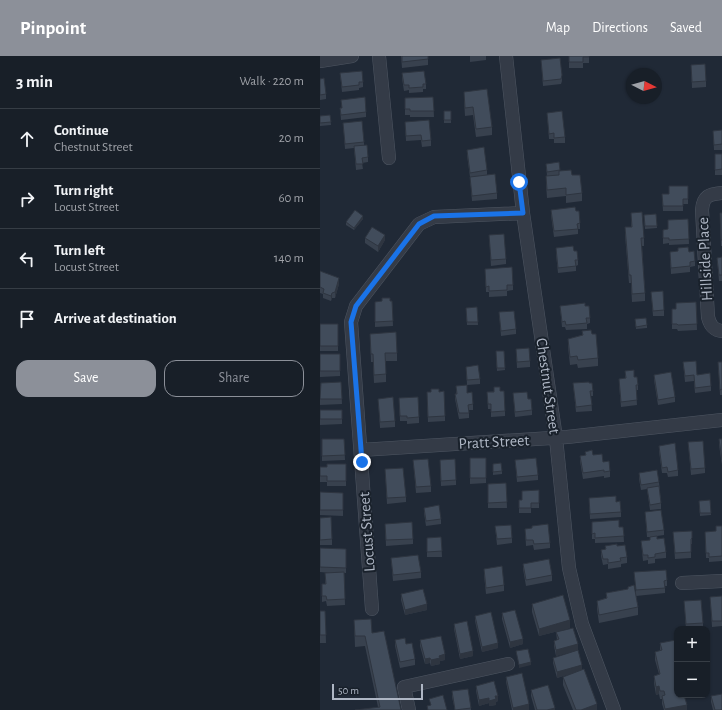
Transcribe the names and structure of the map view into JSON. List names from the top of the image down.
{
  "streets": {
    "street": [
      "Hillside Place",
      "Chestnut Street",
      "Pratt Street",
      "Locust Street"
    ]
  },
  "crossings": [
    ["Chestnut Street", "Pratt Street"],
    ["Chestnut Street", "Locust Street"],
    ["Pratt Street", "Locust Street"]
  ],
  "scale_bar": "50 m",
  "north": "right",
  "page": {
    "header": "Pinpoint",
    "nav": ["Map", "Directions", "Saved"],
    "heading": ["3 min", "Walk · 220 m"],
    "list": [
      ["Continue", "Chestnut Street", "20 m"],
      ["Turn right", "Locust Street", "60 m"],
      ["Turn left", "Locust Street", "140 m"],
      "Arrive at destination"
    ],
    "buttons": ["Save", "Share"],
    "map_buttons": ["+", "−"],
    "scale": "50 m"
  }
}
